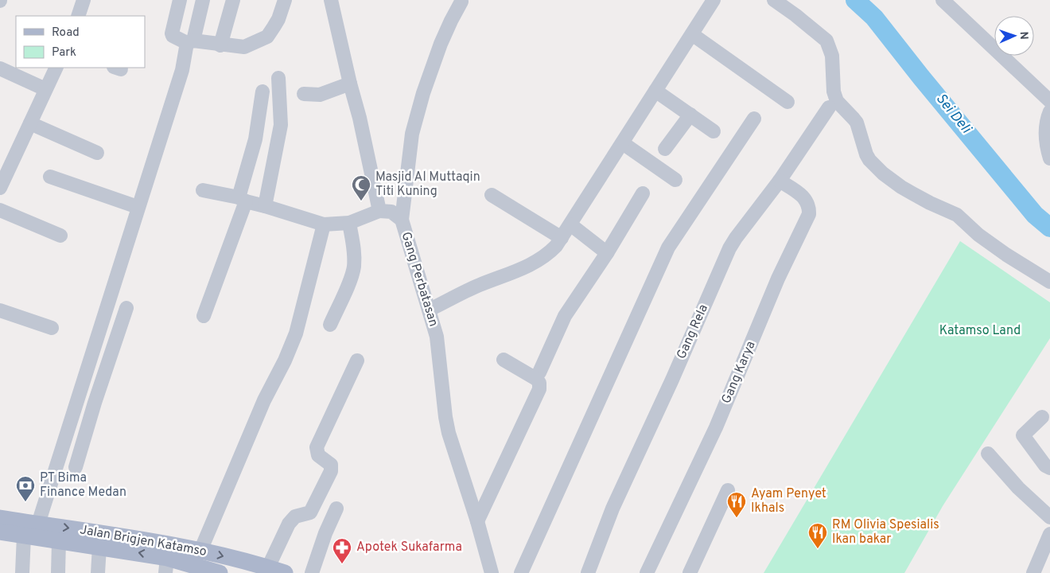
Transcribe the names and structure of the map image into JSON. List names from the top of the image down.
{
  "streets": {
    "main road": ["Jalan Brigjen Katamso"],
    "street": ["Gang Perbatasan", "Gang Rela", "Gang Karya"]
  },
  "crossings": [
    ["Gang Rela", "Gang Karya"]
  ],
  "water": ["Sei Deli"],
  "parks": ["Katamso Land"],
  "places": {
    "mosque": ["Masjid Al Muttaqin Titi Kuning"],
    "bank": ["PT Bima Finance Medan"],
    "restaurant": ["Ayam Penyet Ikhals", "RM Olivia Spesialis Ikan bakar"],
    "pharmacy": ["Apotek Sukafarma"]
  },
  "legend": ["Road", "Park"],
  "north": "right"
}
